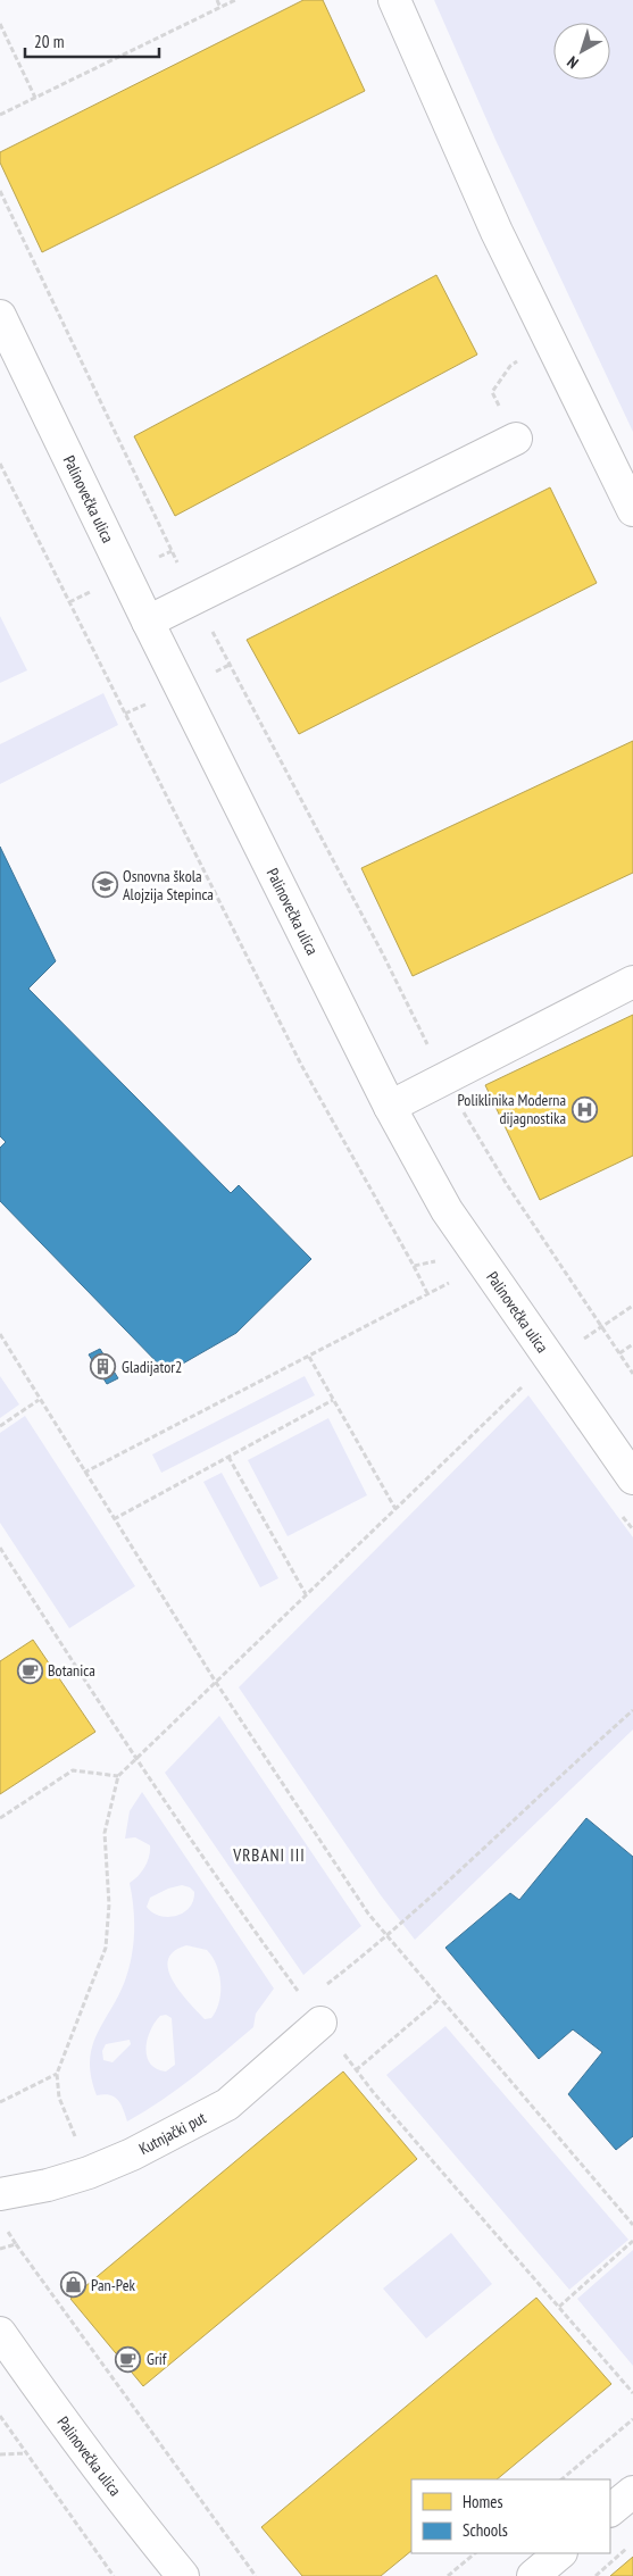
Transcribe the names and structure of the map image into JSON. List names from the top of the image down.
{
  "streets": {
    "street": ["Palinovečka ulica", "Kutnjački put"]
  },
  "districts": ["VRBANI III"],
  "places": {
    "school or university": ["Osnovna škola Alojzija Stepinca"],
    "hospital": ["Poliklinika Moderna dijagnostika"],
    "building": ["Gladijator2"],
    "cafe": ["Botanica", "Grif"],
    "shop": ["Pan-Pek"]
  },
  "legend": ["Homes", "Schools"],
  "scale_bar": "20 m",
  "north": "bottom left"
}
